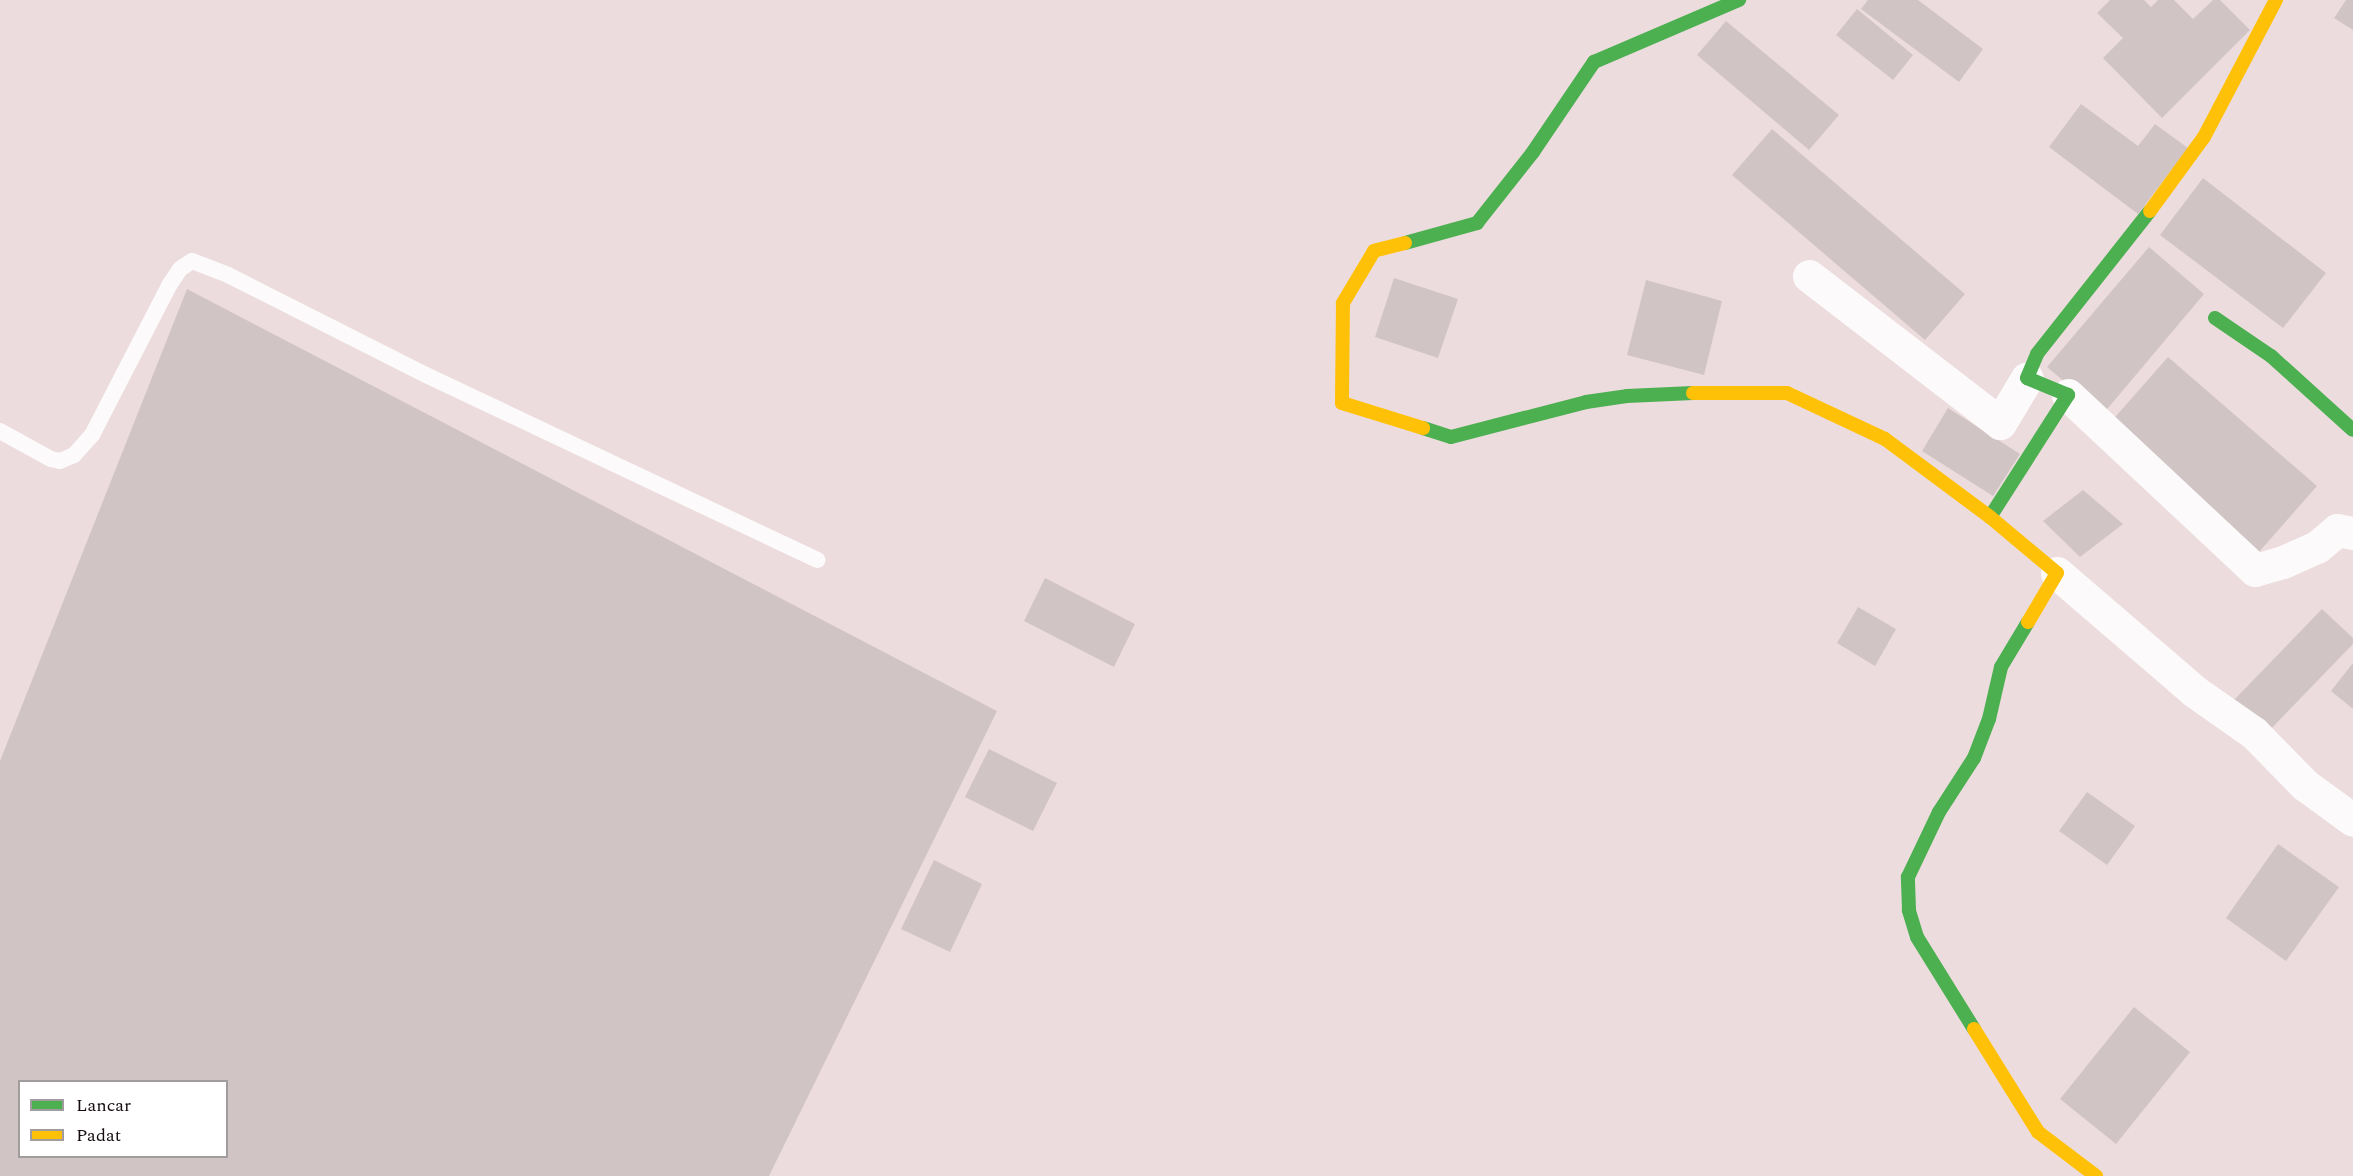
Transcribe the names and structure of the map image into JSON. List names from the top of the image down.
{
  "legend": ["Lancar", "Padat"]
}
